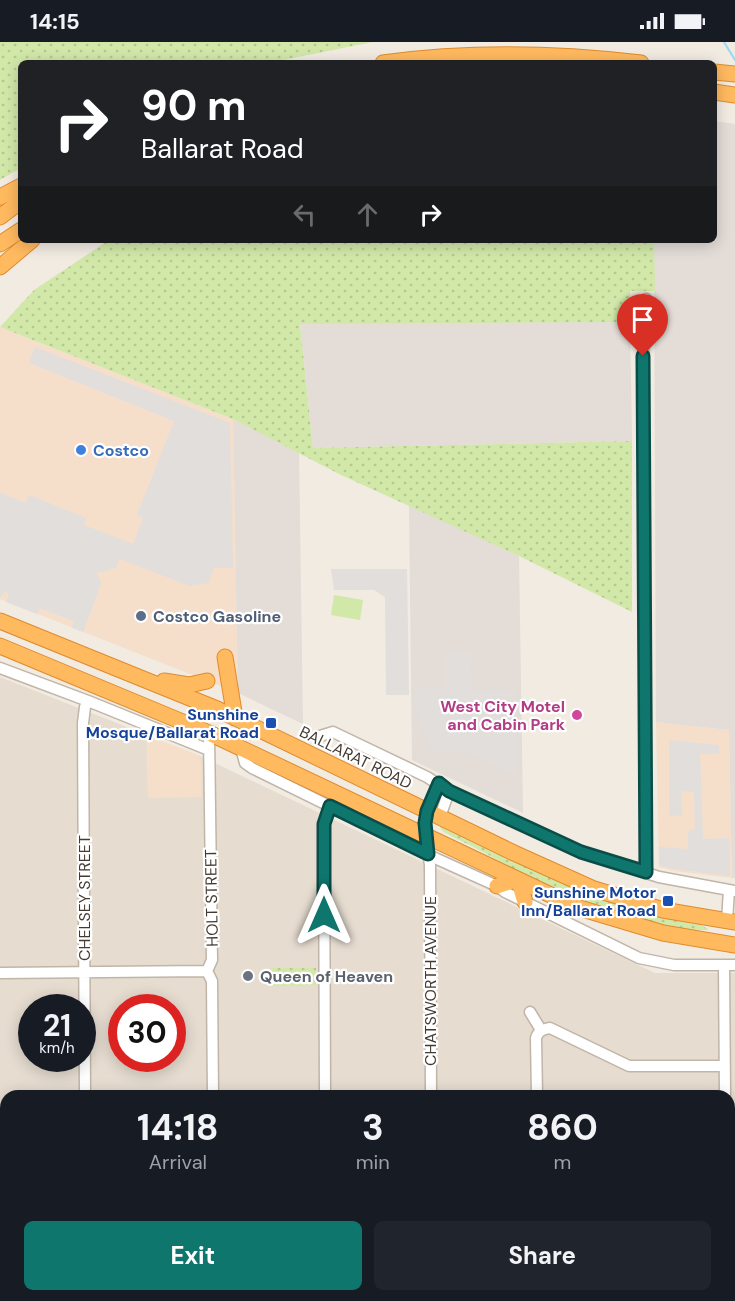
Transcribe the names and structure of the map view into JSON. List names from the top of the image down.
{
  "streets": {
    "highway": ["BALLARAT ROAD"],
    "street": ["CHELSEY STREET", "HOLT STREET", "CHATSWORTH AVENUE"]
  },
  "places": {
    "other": [
      "Costco",
      "Costco Gasoline",
      "West City Motel and Cabin Park",
      "Queen of Heaven"
    ],
    "transit": ["Sunshine Mosque/Ballarat Road", "Sunshine Motor Inn/Ballarat Road"]
  },
  "page": {
    "status": "14:15",
    "turn": ["90 m", "Ballarat Road"],
    "speed": "21 km/h",
    "limit": "30",
    "eta": [
      "14:18",
      "Arrival",
      "3",
      "min",
      "860",
      "m"
    ],
    "buttons": ["Exit", "Share"]
  }
}
